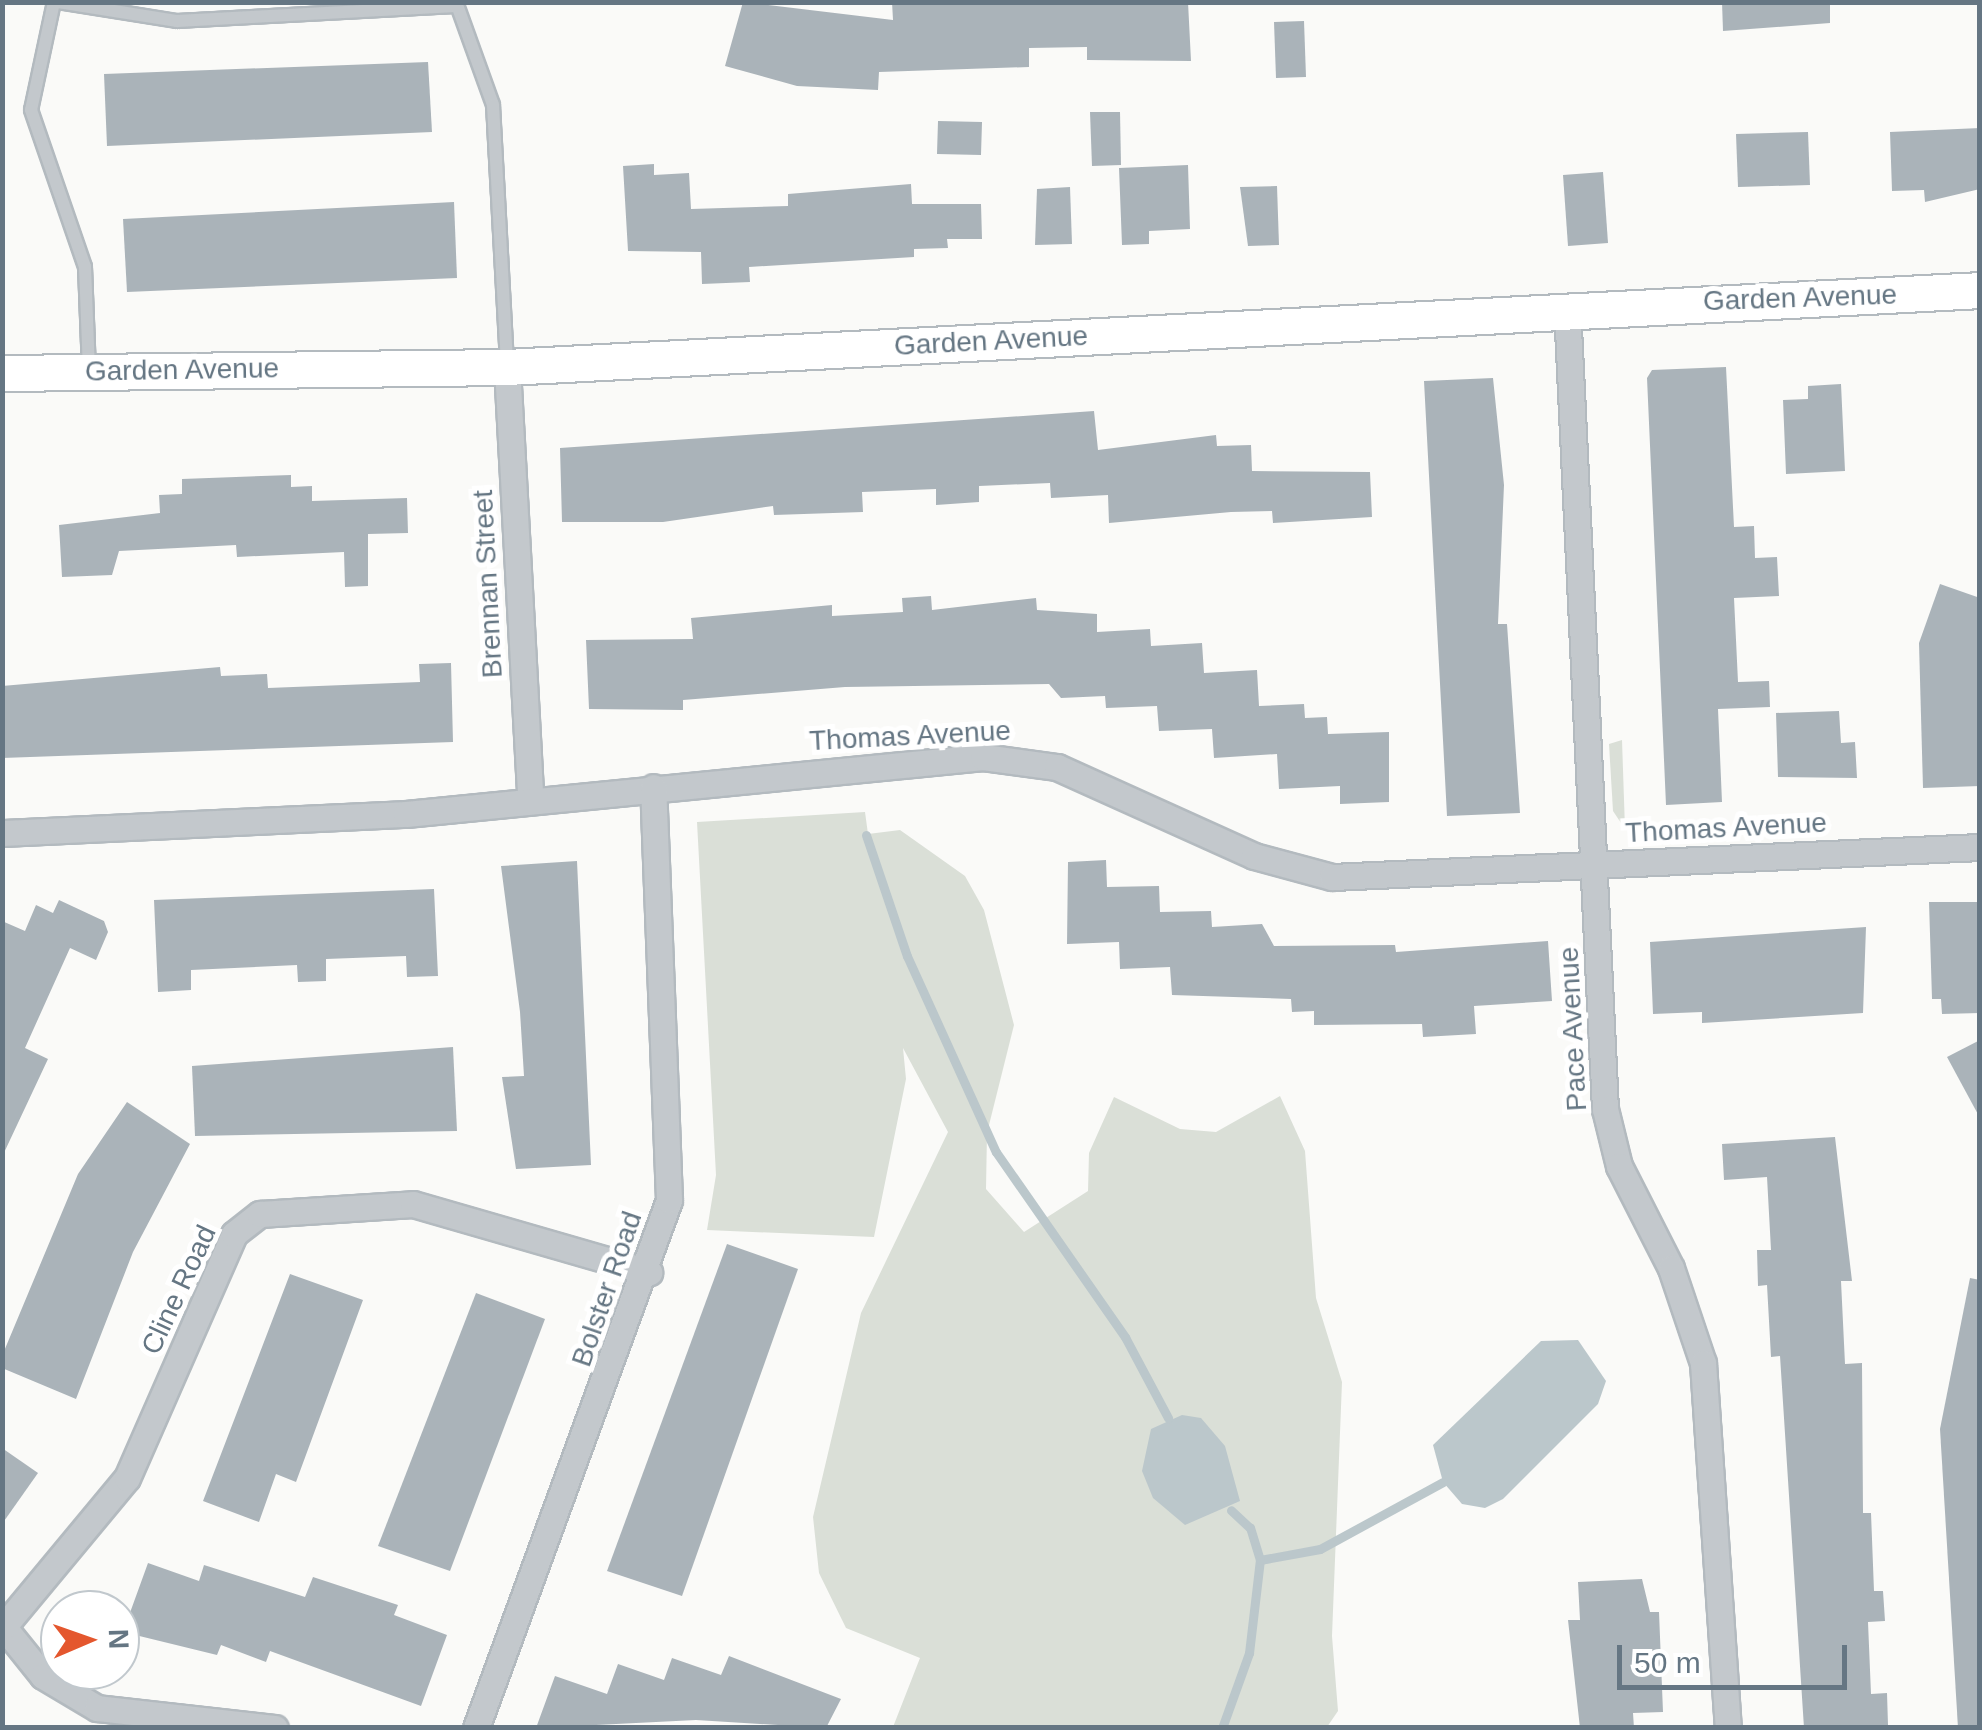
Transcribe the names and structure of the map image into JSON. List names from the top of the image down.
{
  "streets": {
    "street": [
      "Garden Avenue",
      "Brennan Street",
      "Thomas Avenue",
      "Pace Avenue",
      "Bolster Road",
      "Cline Road"
    ]
  },
  "crossings": [
    ["Garden Avenue", "Brennan Street"],
    ["Garden Avenue", "Pace Avenue"],
    ["Brennan Street", "Thomas Avenue"],
    ["Thomas Avenue", "Pace Avenue"],
    ["Thomas Avenue", "Bolster Road"],
    ["Bolster Road", "Cline Road"]
  ],
  "scale_bar": "50 m",
  "north": "right"
}
